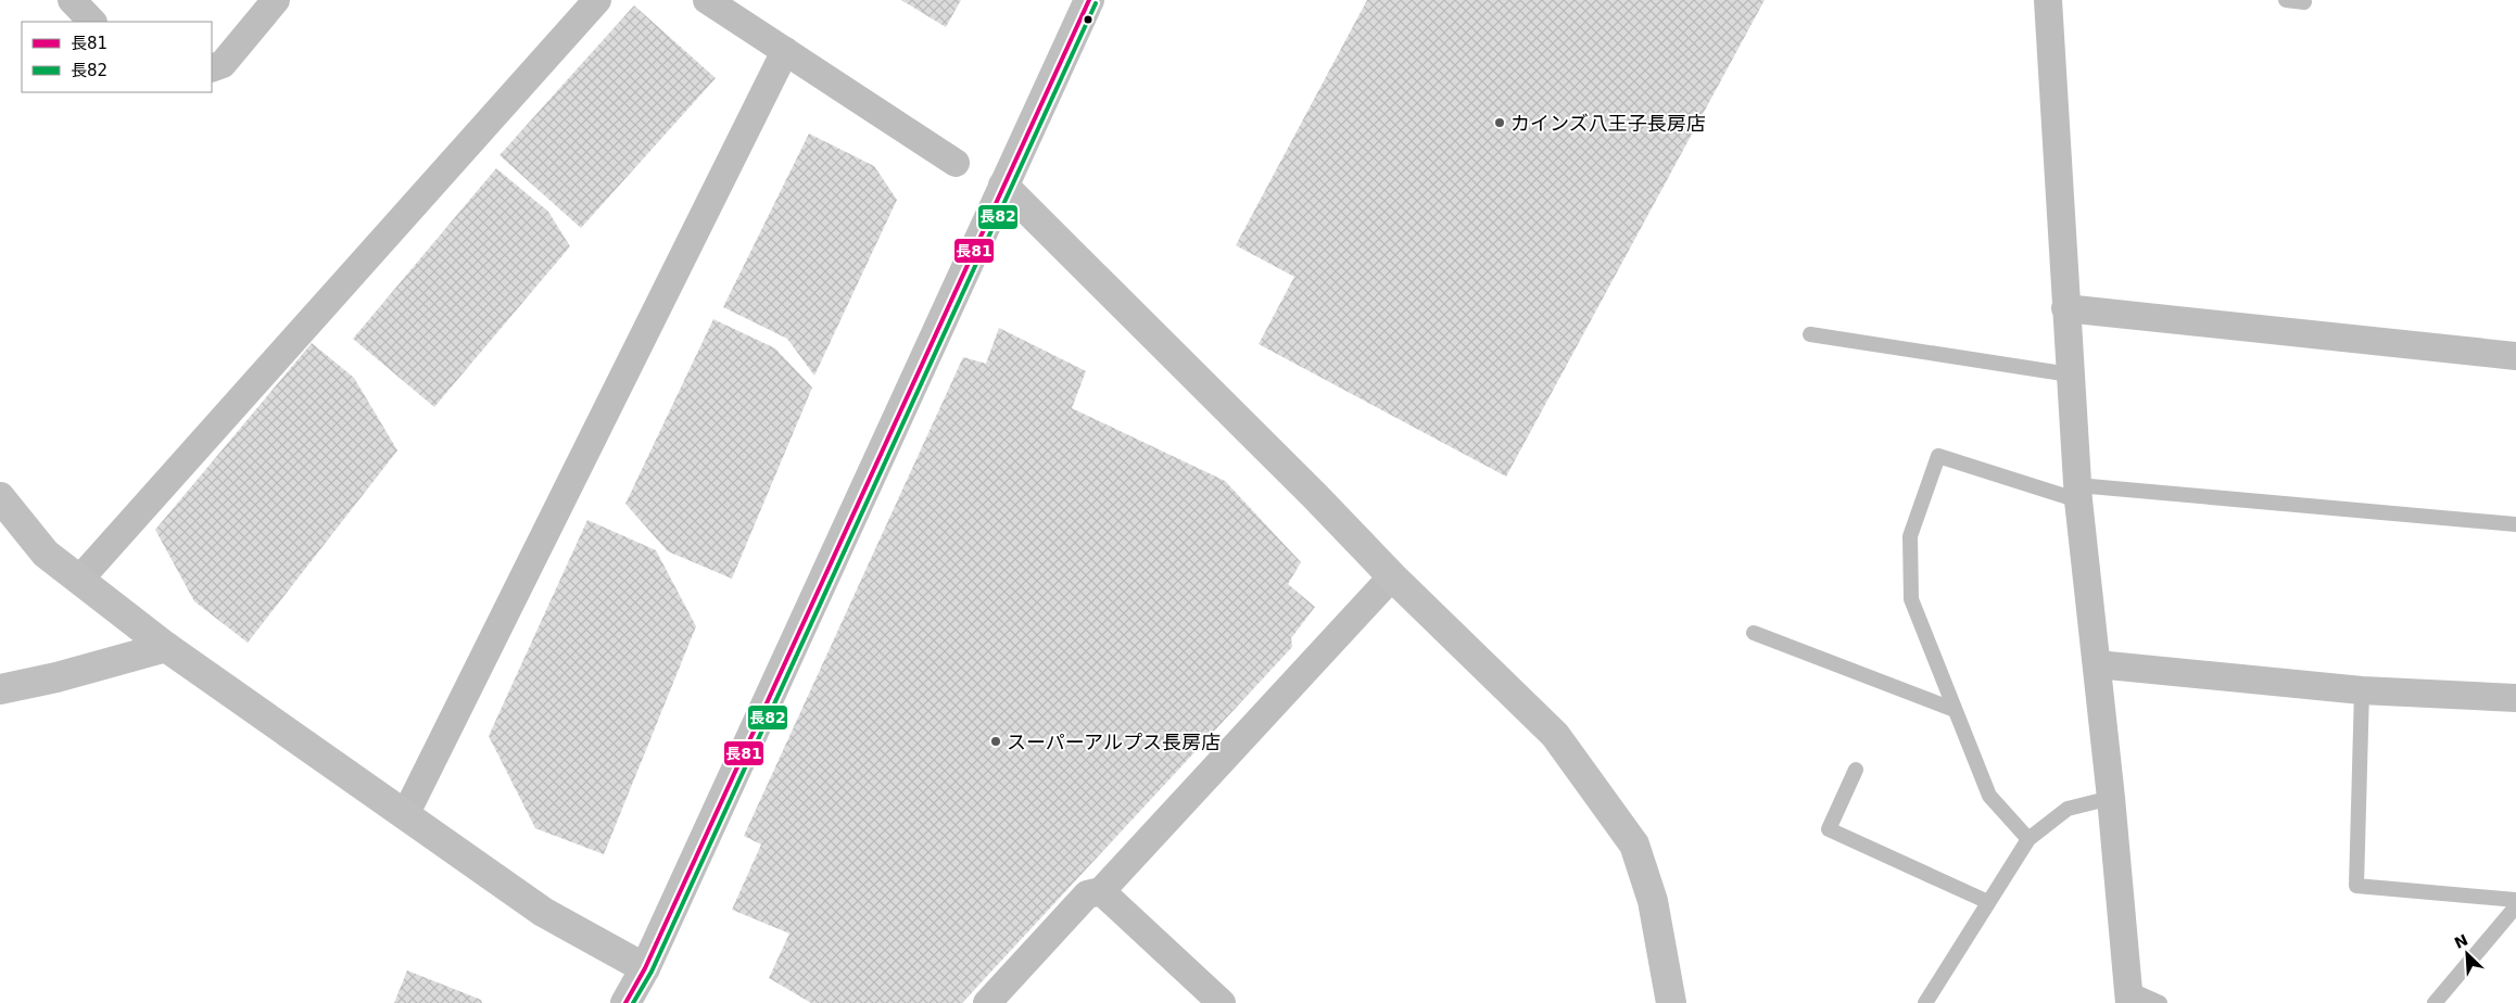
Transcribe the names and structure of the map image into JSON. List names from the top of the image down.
{
  "places": ["カインズ八王子長房店", "スーパーアルプス長房店"],
  "lines": ["transit line 長81", "transit line 長82"],
  "legend": ["長81", "長82"],
  "north": "top left"
}
